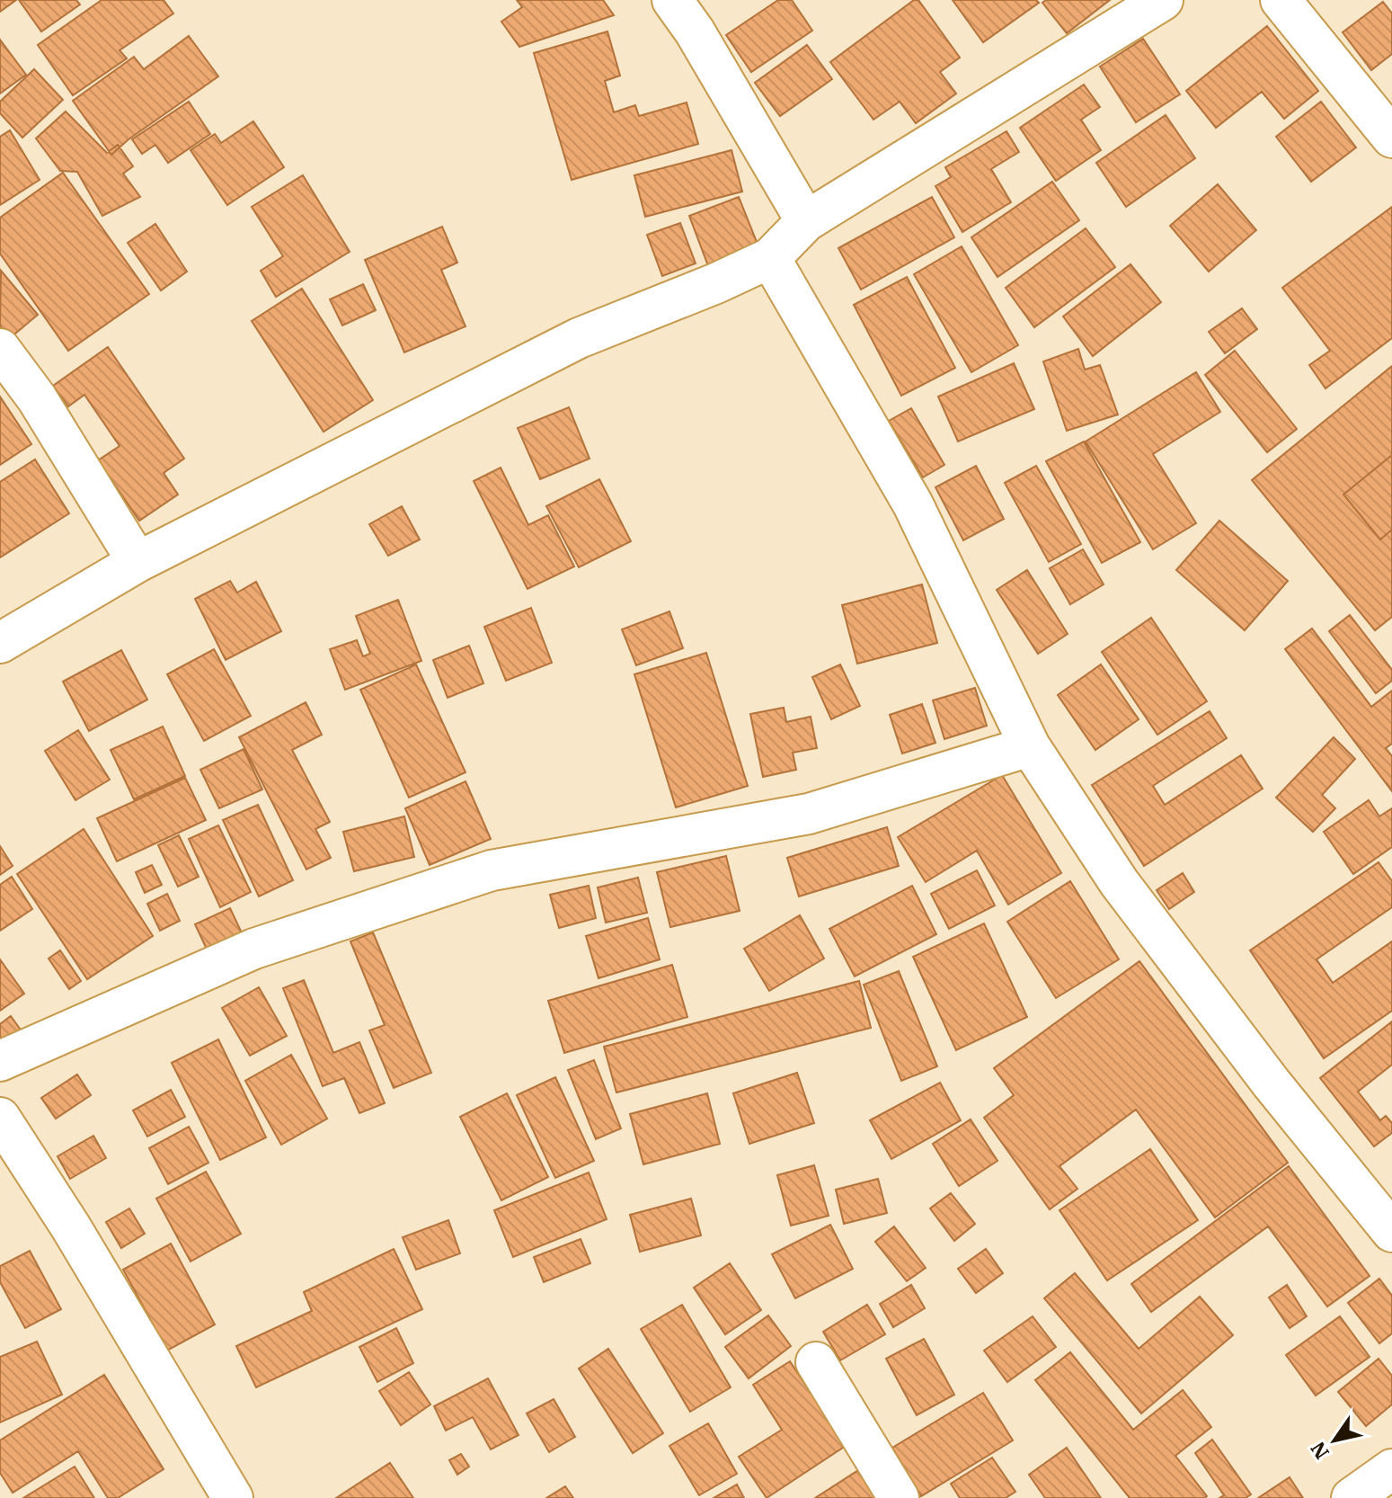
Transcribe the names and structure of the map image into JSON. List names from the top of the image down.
{
  "north": "bottom left"
}
